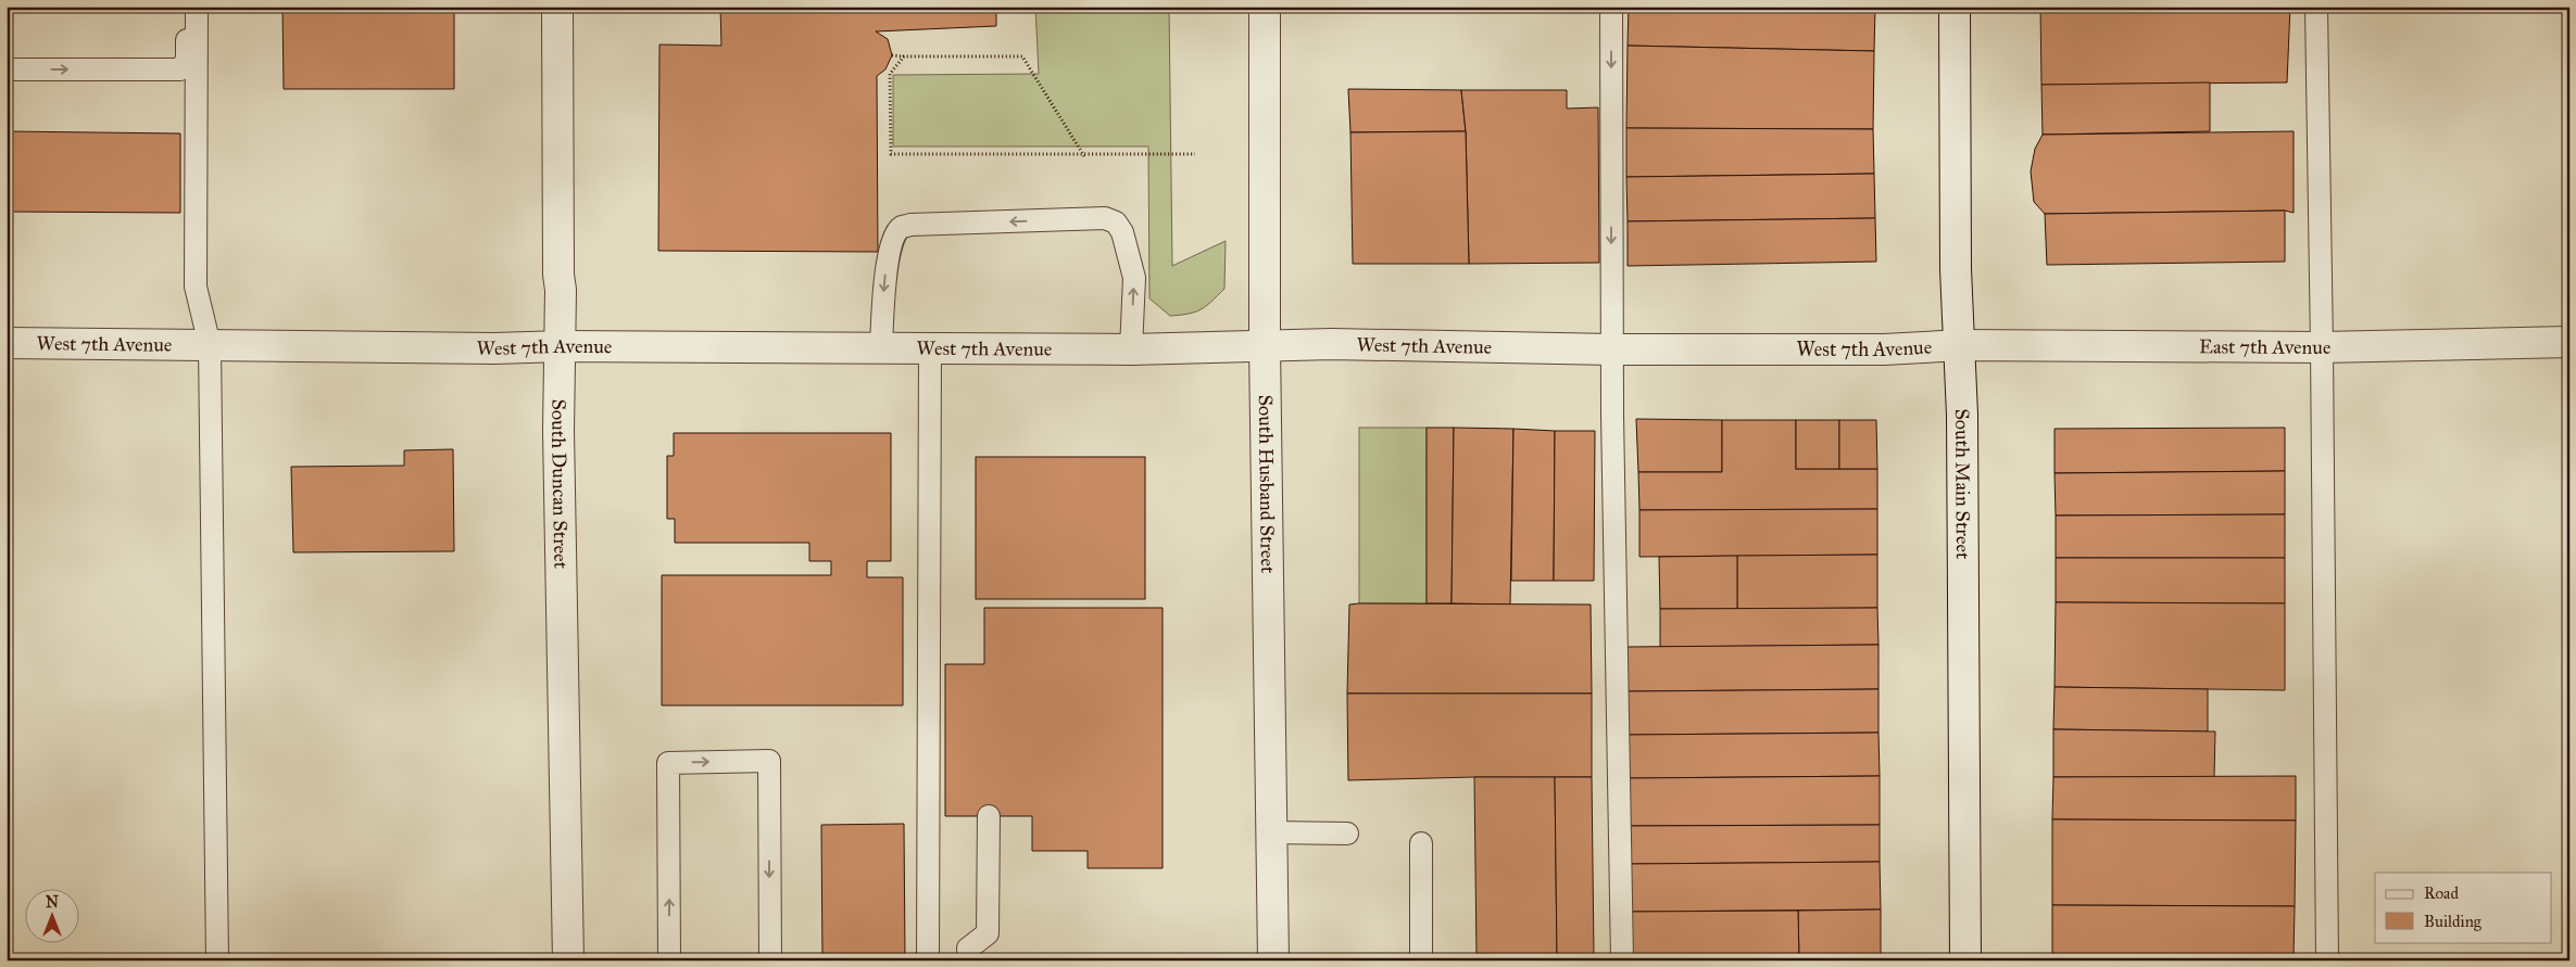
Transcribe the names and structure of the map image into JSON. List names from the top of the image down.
{
  "streets": {
    "street": [
      "West 7th Avenue",
      "East 7th Avenue",
      "South Duncan Street",
      "South Main Street",
      "South Husband Street"
    ]
  },
  "crossings": [
    ["West 7th Avenue", "East 7th Avenue"],
    ["West 7th Avenue", "South Duncan Street"],
    ["West 7th Avenue", "South Main Street"],
    ["West 7th Avenue", "South Husband Street"],
    ["East 7th Avenue", "South Main Street"]
  ],
  "legend": ["Road", "Building"],
  "north": "top"
}
